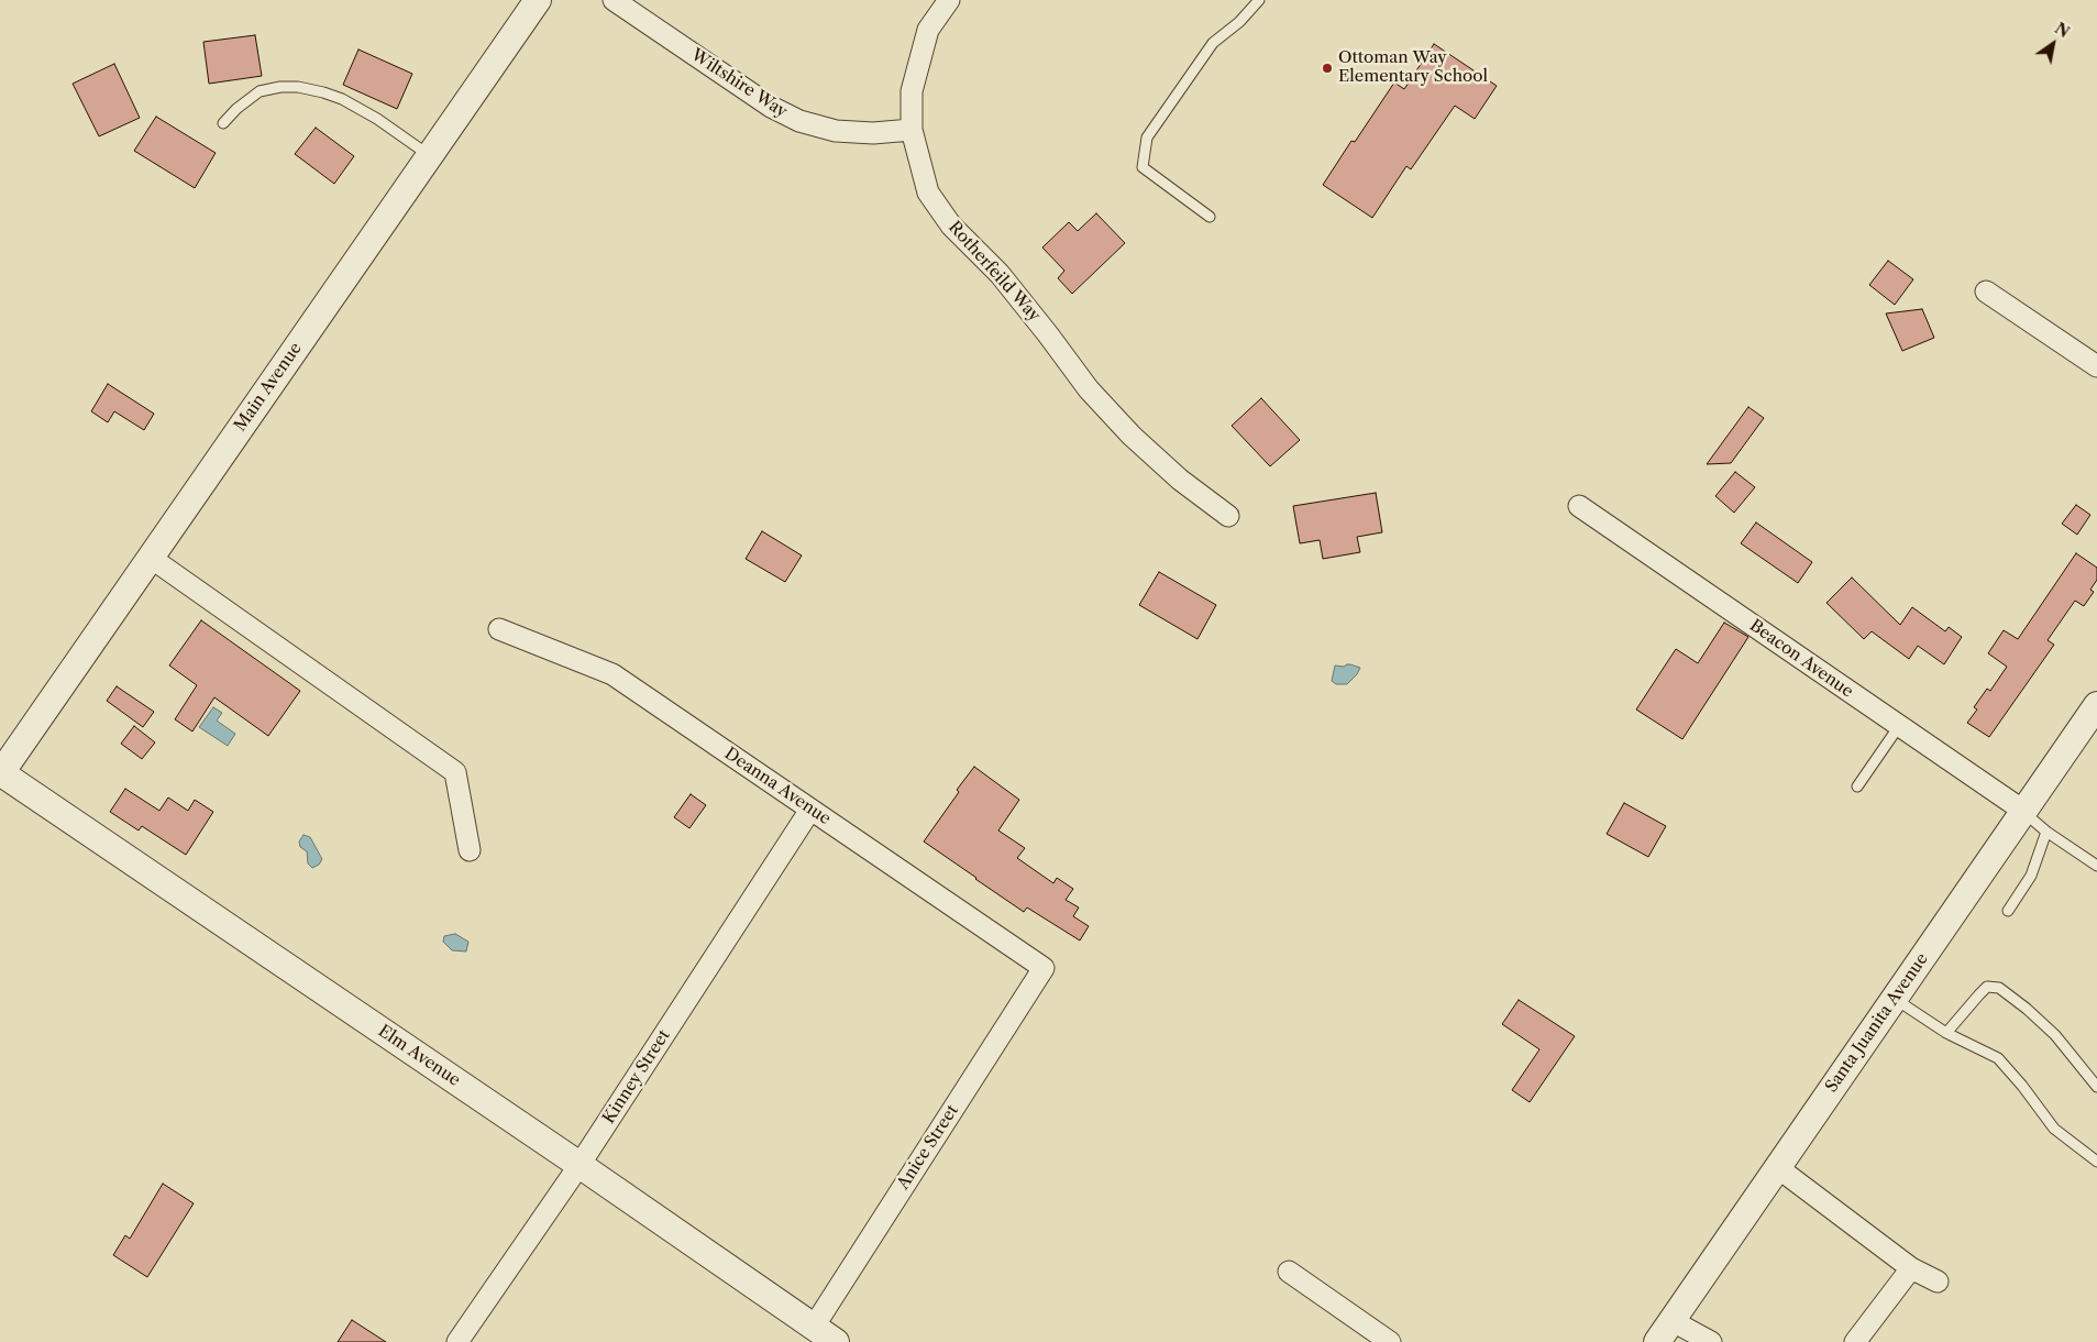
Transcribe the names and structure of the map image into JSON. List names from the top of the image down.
{
  "streets": {
    "street": [
      "Wiltshire Way",
      "Rotherfeild Way",
      "Main Avenue",
      "Beacon Avenue",
      "Deanna Avenue",
      "Santa Juanita Avenue",
      "Elm Avenue",
      "Kinney Street",
      "Anice Street"
    ]
  },
  "crossings": [
    ["Wiltshire Way", "Rotherfeild Way"],
    ["Main Avenue", "Elm Avenue"],
    ["Beacon Avenue", "Santa Juanita Avenue"],
    ["Deanna Avenue", "Kinney Street"],
    ["Deanna Avenue", "Anice Street"],
    ["Elm Avenue", "Kinney Street"],
    ["Elm Avenue", "Anice Street"]
  ],
  "places": ["Ottoman Way Elementary School"],
  "north": "top right"
}
